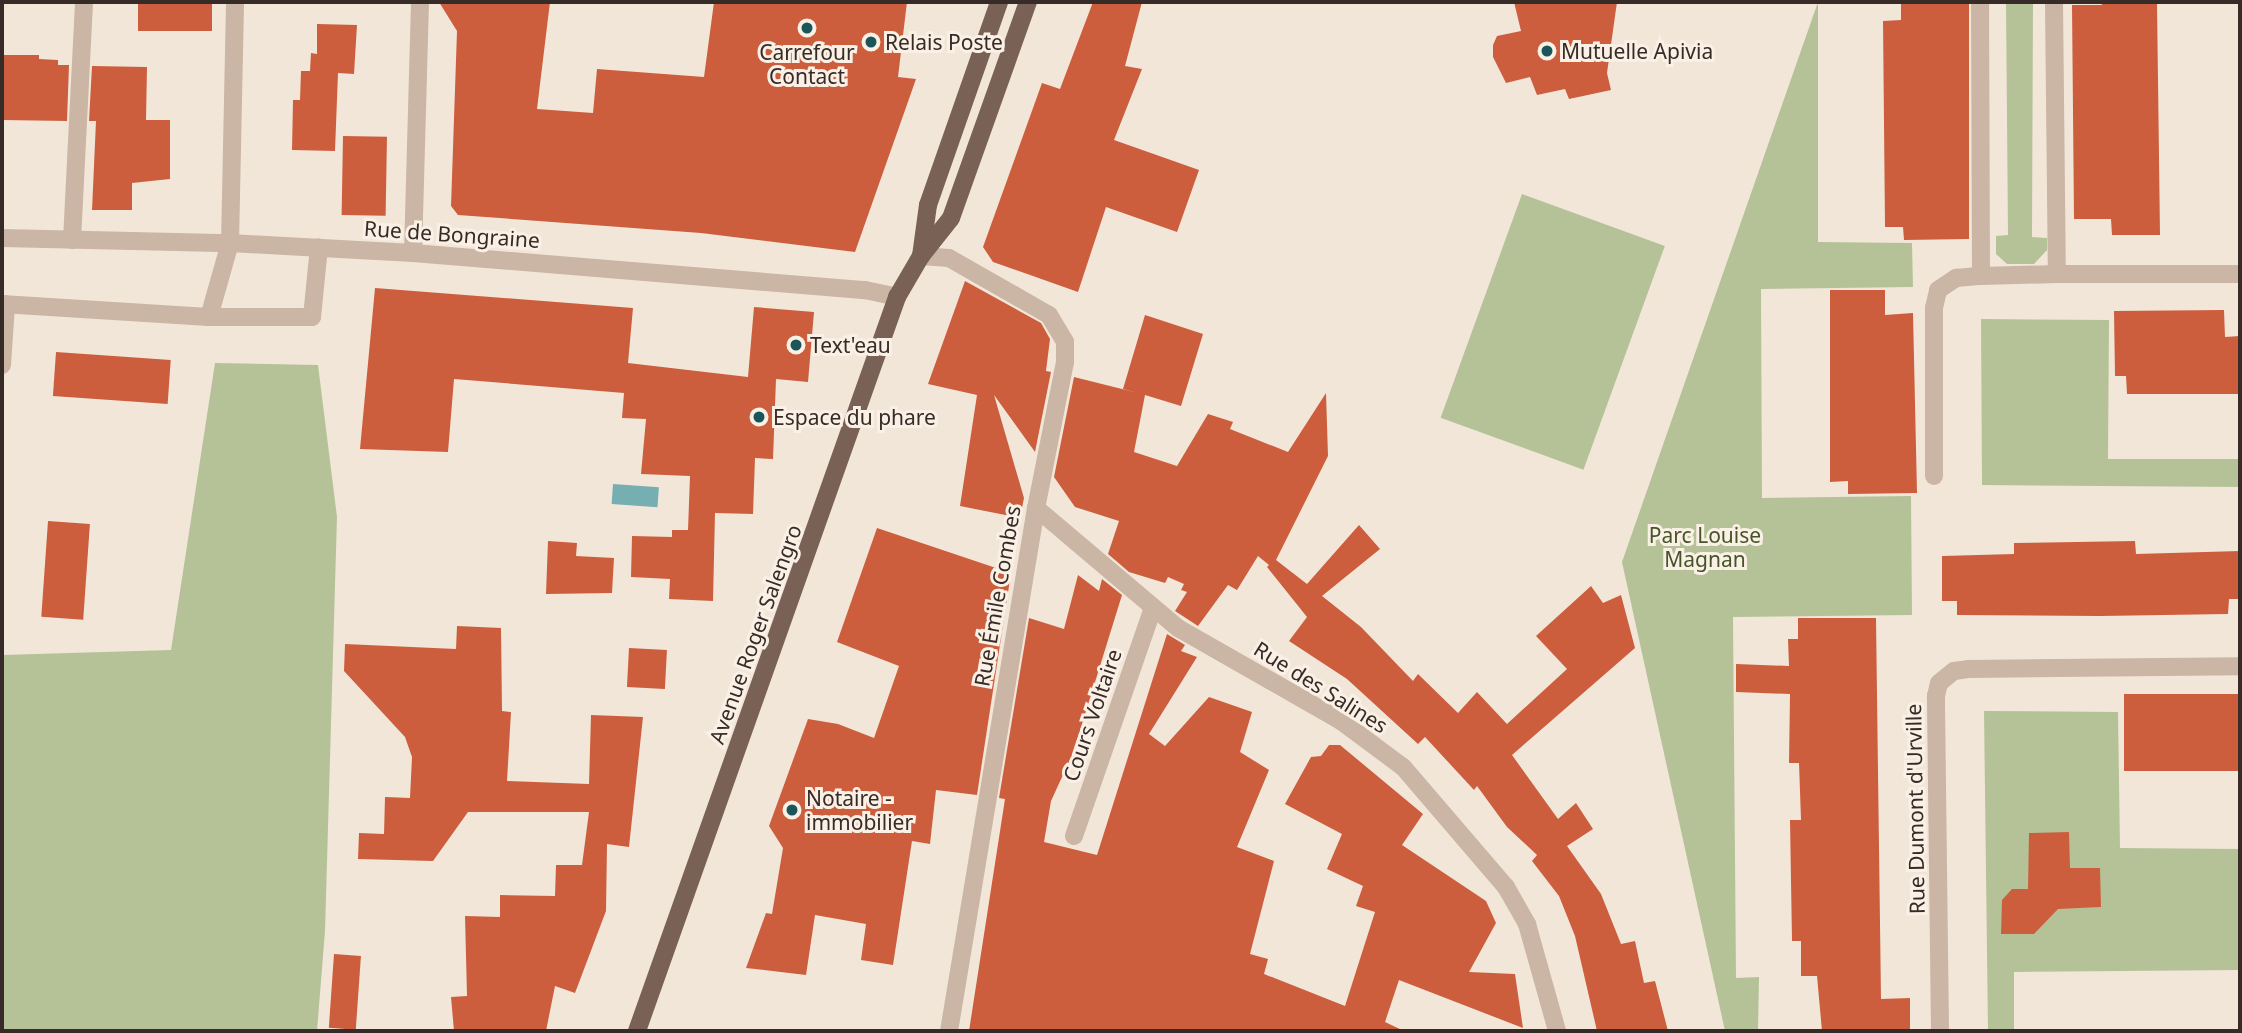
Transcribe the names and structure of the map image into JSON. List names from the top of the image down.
{
  "streets": {
    "main road": ["Avenue Roger Salengro"],
    "street": [
      "Rue de Bongraine",
      "Rue Émile Combes",
      "Rue des Salines",
      "Cours Voltaire",
      "Rue Dumont d'Urville"
    ]
  },
  "crossings": [
    ["Rue de Bongraine", "Avenue Roger Salengro"],
    ["Rue Émile Combes", "Avenue Roger Salengro"],
    ["Rue Émile Combes", "Rue des Salines"],
    ["Rue des Salines", "Cours Voltaire"]
  ],
  "parks": ["Parc Louise Magnan"],
  "places": [
    "Carrefour Contact",
    "Relais Poste",
    "Mutuelle Apivia",
    "Text'eau",
    "Espace du phare",
    "Notaire - immobilier"
  ]
}
